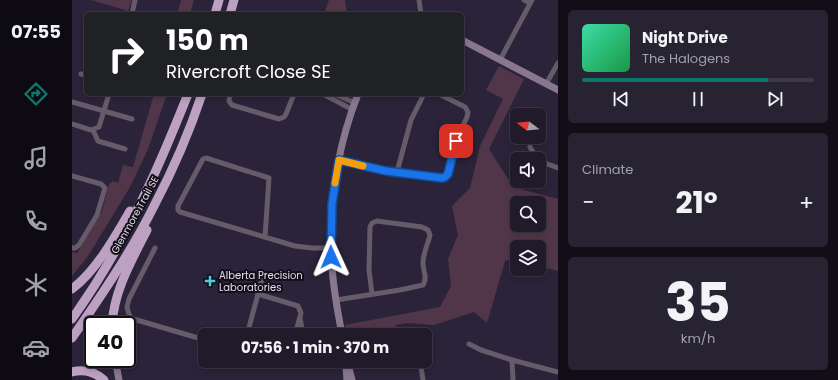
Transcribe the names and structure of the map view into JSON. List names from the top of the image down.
{
  "streets": {
    "highway": ["Glenmore Trail SE"]
  },
  "places": {
    "health": ["Alberta Precision Laboratories"]
  },
  "north": "left",
  "page": {
    "tabs": "07:55",
    "turn": ["150 m", "Rivercroft Close SE"],
    "song": ["Night Drive", "The Halogens"],
    "tile": [
      "Climate",
      ["35", "km/h"]
    ],
    "heat": ["−", "21°", "+"],
    "limit": "40",
    "trip": "07:56 · 1 min · 370 m"
  }
}
